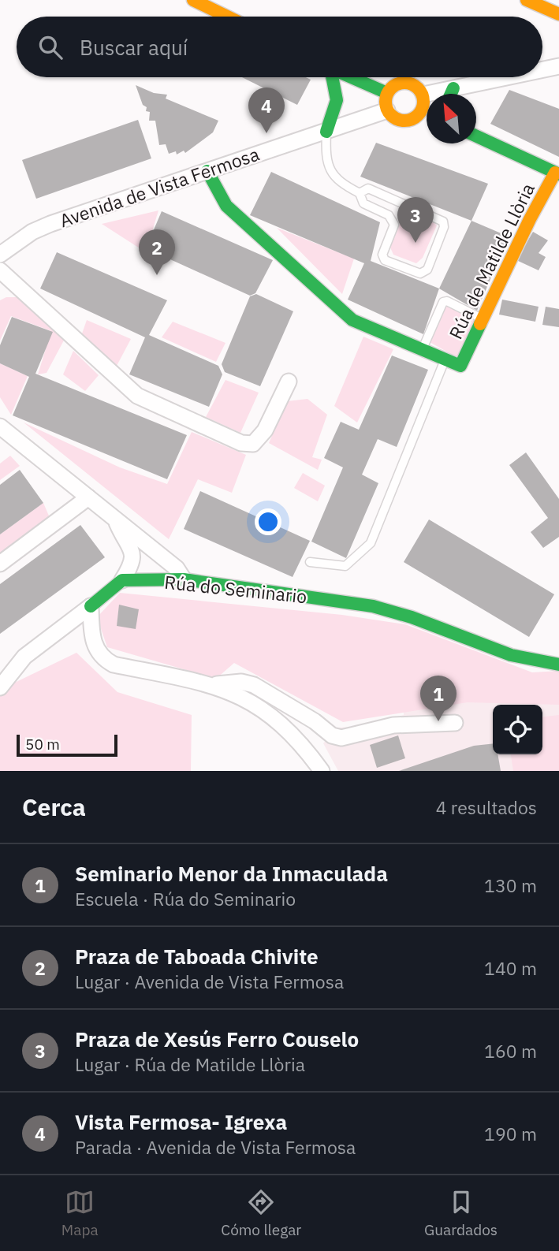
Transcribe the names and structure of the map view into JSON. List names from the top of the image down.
{
  "streets": {
    "main road": ["Rúa de Matilde Llòria", "Rúa do Seminario"],
    "street": ["Avenida de Vista Fermosa"]
  },
  "scale_bar": "50 m",
  "north": "top left",
  "page": {
    "search": "Buscar aquí",
    "pins": [
      "4",
      "3",
      "2",
      "1"
    ],
    "scale": "50 m",
    "heading": ["Cerca", "4 resultados"],
    "list": [
      {
        "mark": "1",
        "name": "Seminario Menor da Inmaculada",
        "note": "Escuela · Rúa do Seminario",
        "value": "130 m"
      },
      {
        "mark": "2",
        "name": "Praza de Taboada Chivite",
        "note": "Lugar · Avenida de Vista Fermosa",
        "value": "140 m"
      },
      {
        "mark": "3",
        "name": "Praza de Xesús Ferro Couselo",
        "note": "Lugar · Rúa de Matilde Llòria",
        "value": "160 m"
      },
      {
        "mark": "4",
        "name": "Vista Fermosa- Igrexa",
        "note": "Parada · Avenida de Vista Fermosa",
        "value": "190 m"
      }
    ],
    "nav": ["Mapa", "Cómo llegar", "Guardados"]
  }
}
